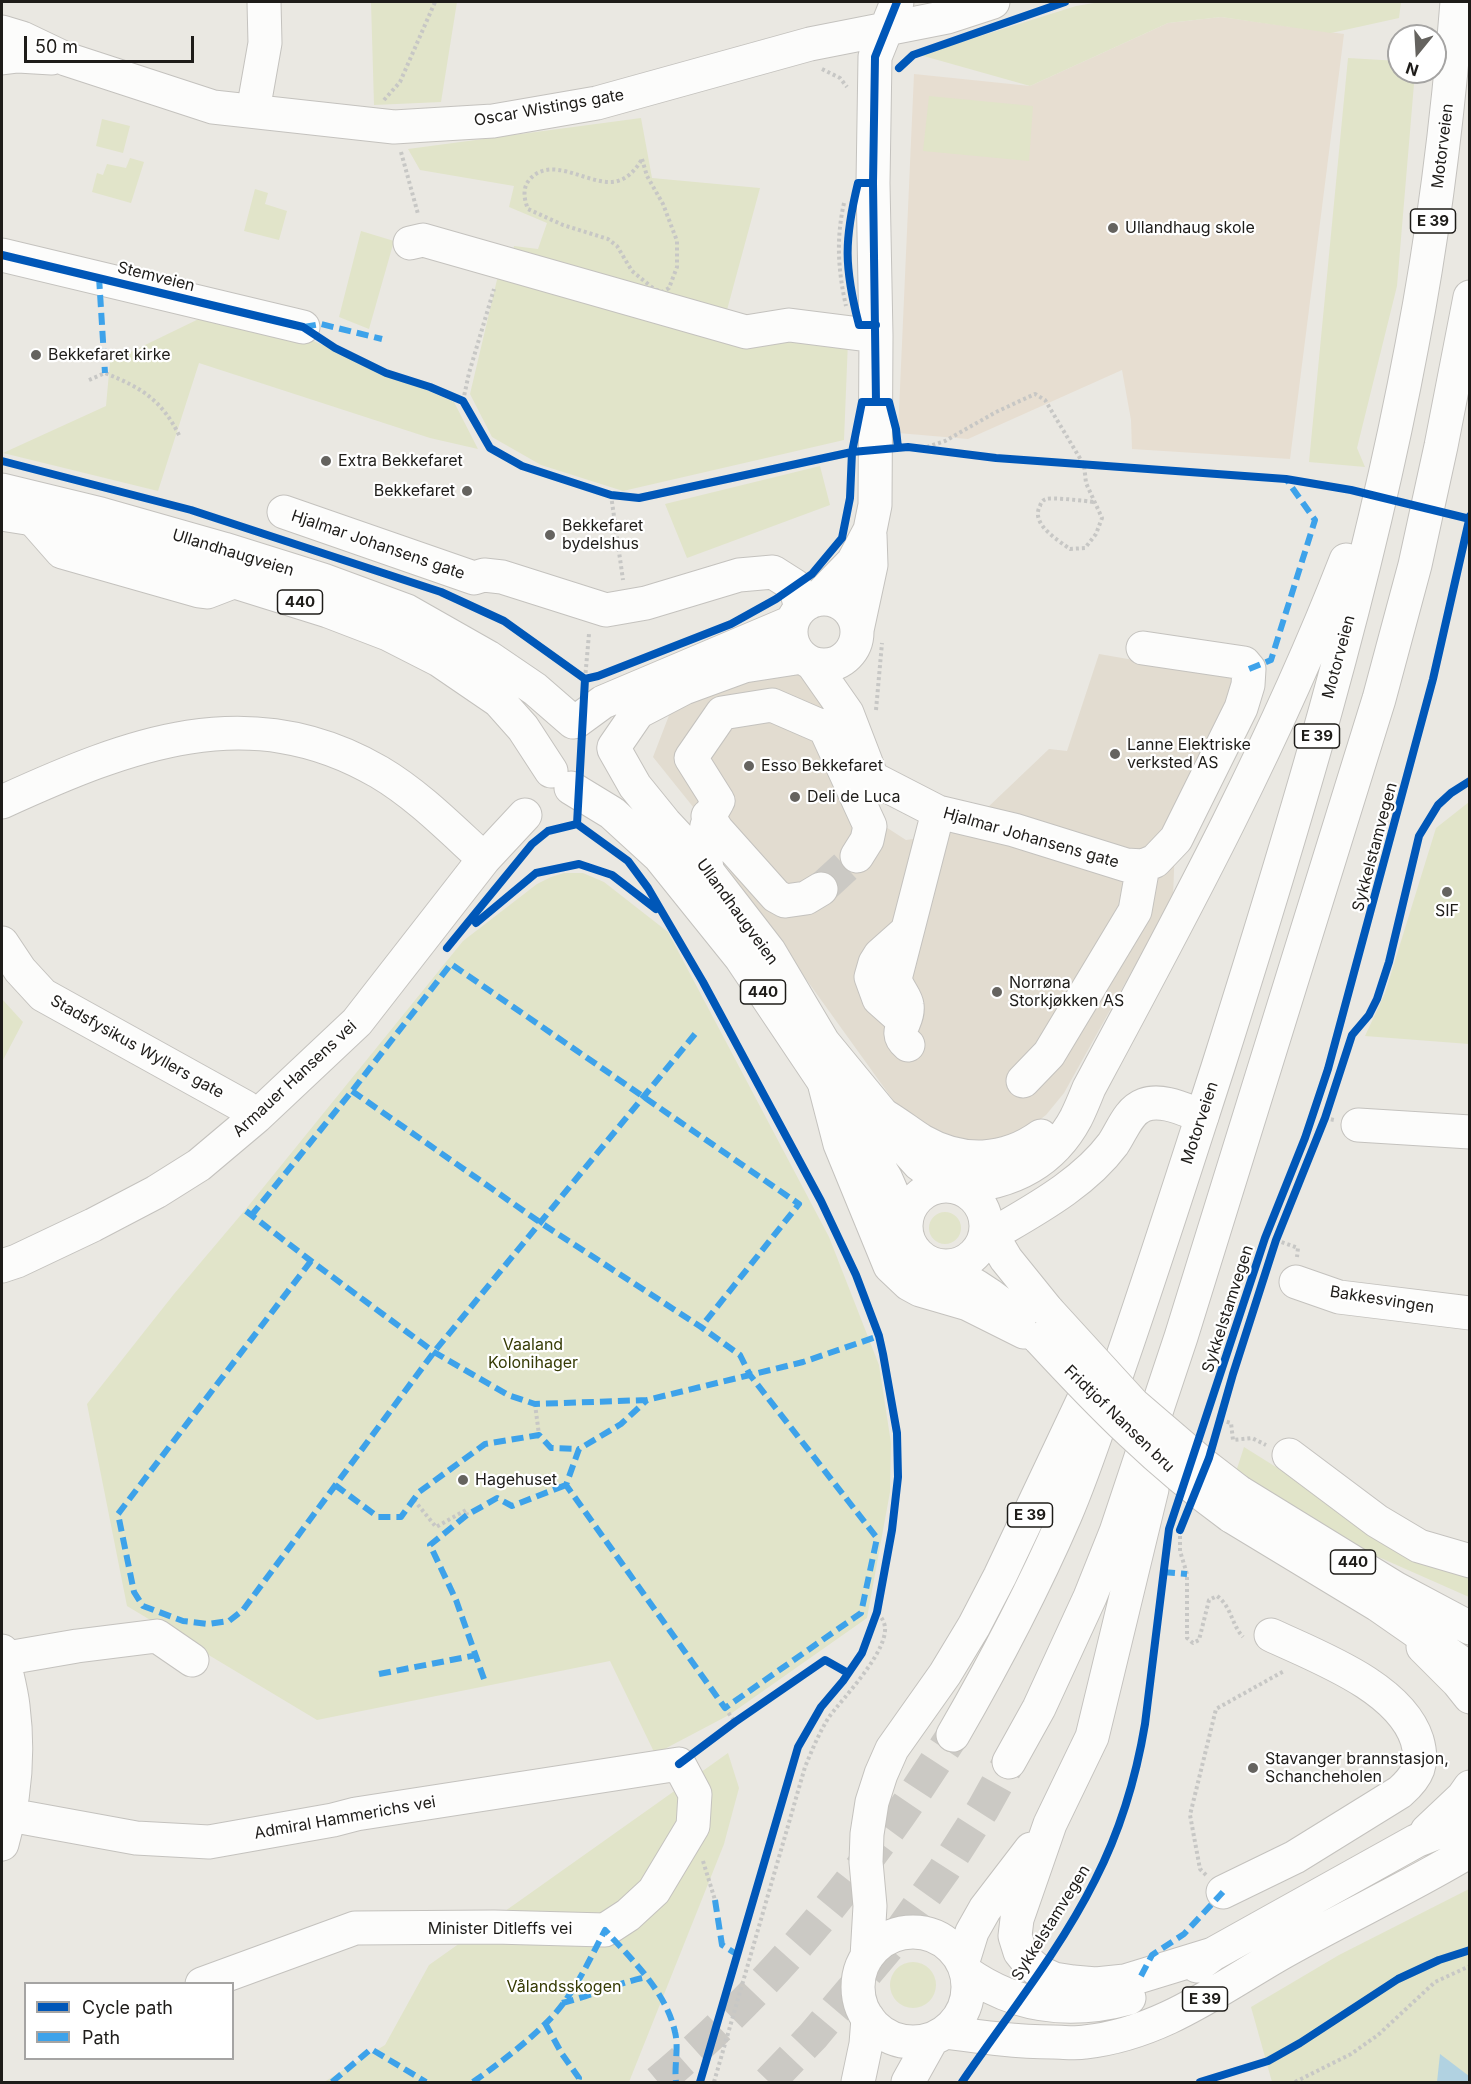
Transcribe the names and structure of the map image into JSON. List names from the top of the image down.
{
  "streets": {
    "main road": [
      "Oscar Wistings gate",
      "Motorveien",
      "E 39",
      "Stemveien",
      "Hjalmar Johansens gate",
      "Ullandhaugveien",
      "440",
      "Stadsfysikus Wyllers gate",
      "Armauer Hansens vei",
      "Bakkesvingen",
      "Fridtjof Nansen bru",
      "Admiral Hammerichs vei",
      "Minister Ditleffs vei"
    ],
    "cycle path": ["Sykkelstamvegen"]
  },
  "crossings": [
    ["Oscar Wistings gate", "Hjalmar Johansens gate"],
    ["Motorveien", "E 39"],
    ["E 39", "Ullandhaugveien"],
    ["E 39", "440"],
    ["Hjalmar Johansens gate", "Ullandhaugveien"],
    ["Hjalmar Johansens gate", "440"],
    ["Ullandhaugveien", "440"],
    ["Ullandhaugveien", "Fridtjof Nansen bru"],
    ["440", "Fridtjof Nansen bru"],
    ["Stadsfysikus Wyllers gate", "Armauer Hansens vei"],
    ["Admiral Hammerichs vei", "Minister Ditleffs vei"]
  ],
  "parks": ["Vaaland Kolonihager", "Vålandsskogen"],
  "places": [
    "Ullandhaug skole",
    "Bekkefaret kirke",
    "Extra Bekkefaret",
    "Bekkefaret",
    "Bekkefaret bydelshus",
    "Lanne Elektriske verksted AS",
    "Esso Bekkefaret",
    "Deli de Luca",
    "SIF",
    "Norrøna Storkjøkken AS",
    "Hagehuset",
    "Stavanger brannstasjon, Schancheholen"
  ],
  "legend": ["Cycle path", "Path"],
  "scale_bar": "50 m",
  "north": "bottom"
}
